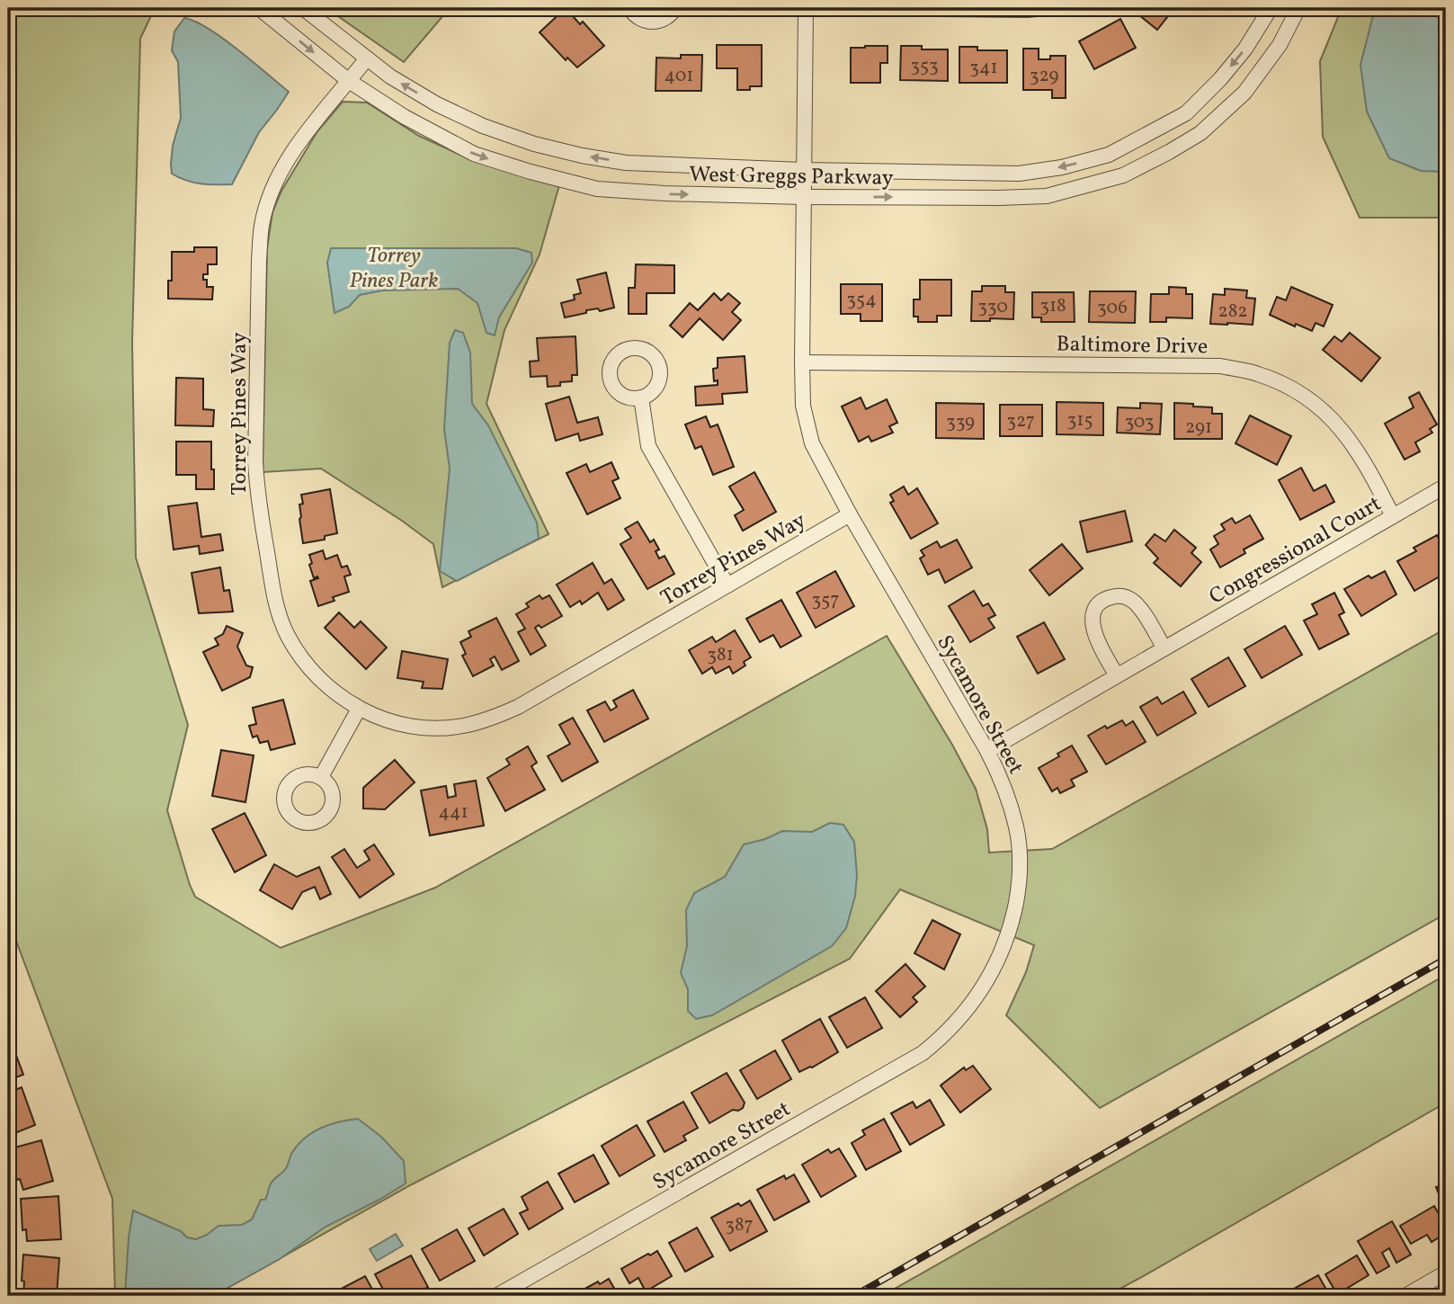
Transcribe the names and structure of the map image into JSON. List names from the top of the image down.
{
  "streets": {
    "street": [
      "West Greggs Parkway",
      "Baltimore Drive",
      "Torrey Pines Way",
      "Congressional Court",
      "Sycamore Street"
    ]
  },
  "crossings": [
    ["West Greggs Parkway", "Torrey Pines Way"],
    ["West Greggs Parkway", "Sycamore Street"],
    ["Baltimore Drive", "Congressional Court"],
    ["Baltimore Drive", "Sycamore Street"],
    ["Torrey Pines Way", "Sycamore Street"],
    ["Congressional Court", "Sycamore Street"]
  ],
  "parks": ["Torrey Pines Park"],
  "house_numbers": [
    "353",
    "341",
    "401",
    "329",
    "354",
    "318",
    "330",
    "306",
    "282",
    "315",
    "327",
    "339",
    "303",
    "291",
    "357",
    "381",
    "441",
    "387"
  ]
}
